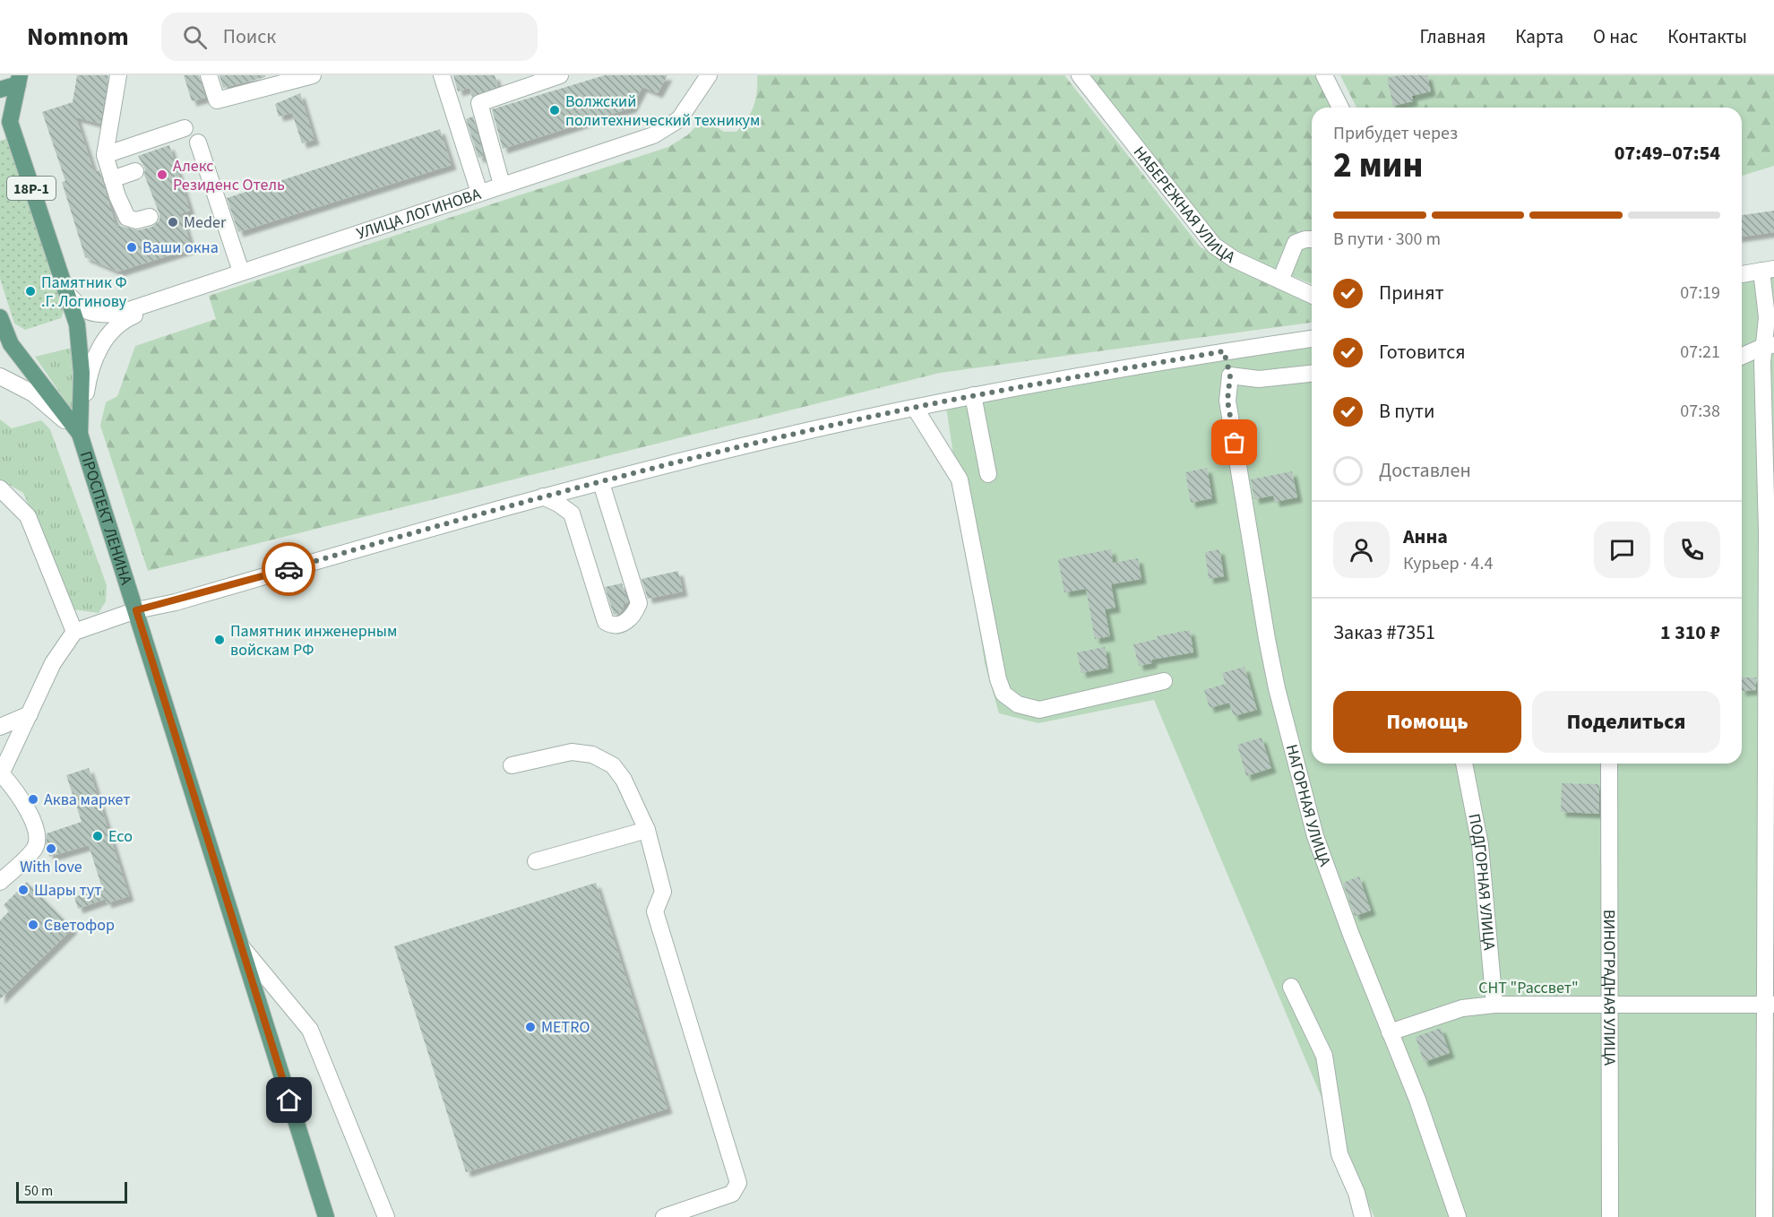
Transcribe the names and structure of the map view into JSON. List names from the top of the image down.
{
  "streets": {
    "main road": ["18Р-1", "ПРОСПЕКТ ЛЕНИНА"],
    "street": [
      "НАБЕРЕЖНАЯ УЛИЦА",
      "УЛИЦА ЛОГИНОВА",
      "НАГОРНАЯ УЛИЦА",
      "ПОДГОРНАЯ УЛИЦА",
      "ВИНОГРАДНАЯ УЛИЦА"
    ]
  },
  "crossings": [
    ["18Р-1", "ПРОСПЕКТ ЛЕНИНА"],
    ["УЛИЦА ЛОГИНОВА", "ПРОСПЕКТ ЛЕНИНА"]
  ],
  "parks": ["СНТ \"Рассвет\""],
  "places": [
    "Волжский политехнический техникум",
    "Алекс Резиденс Отель",
    "Meder",
    "Ваши окна",
    "Памятник Ф .Г. Логинову",
    "Памятник инженерным войскам РФ",
    "Аква маркет",
    "Eco",
    "With love",
    "Шары тут",
    "Светофор",
    "METRO"
  ],
  "scale_bar": "50 m",
  "page": {
    "header": "Nomnom",
    "search": "Поиск",
    "nav": [
      "Главная",
      "Карта",
      "О нас",
      "Контакты"
    ],
    "heading": ["2 мин", "Прибудет через", "07:49–07:54"],
    "panel": [
      "Анна",
      "Курьер · 4.4",
      "Заказ #7351",
      "1 310 ₽"
    ],
    "bar": "В пути · 300 m",
    "list": [
      ["Принят", "07:19"],
      ["Готовится", "07:21"],
      ["В пути", "07:38"],
      "Доставлен"
    ],
    "buttons": ["Помощь", "Поделиться"],
    "scale": "50 m"
  }
}
